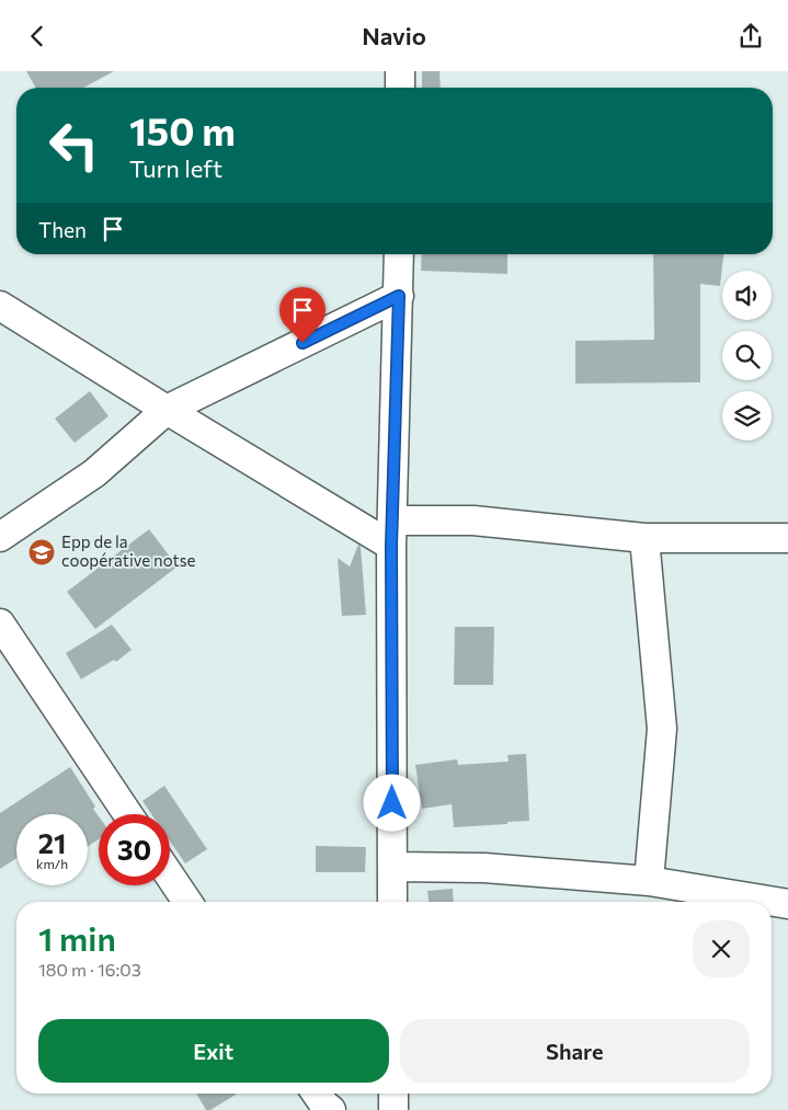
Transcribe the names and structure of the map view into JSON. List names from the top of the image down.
{
  "places": {
    "school or university": ["Epp de la coopérative notse"]
  },
  "page": {
    "header": "Navio",
    "turn": ["150 m", "Turn left"],
    "then": "Then",
    "speed": "21 km/h",
    "limit": "30",
    "heading": ["1 min", "180 m · 16:03"],
    "buttons": ["Exit", "Share"]
  }
}
